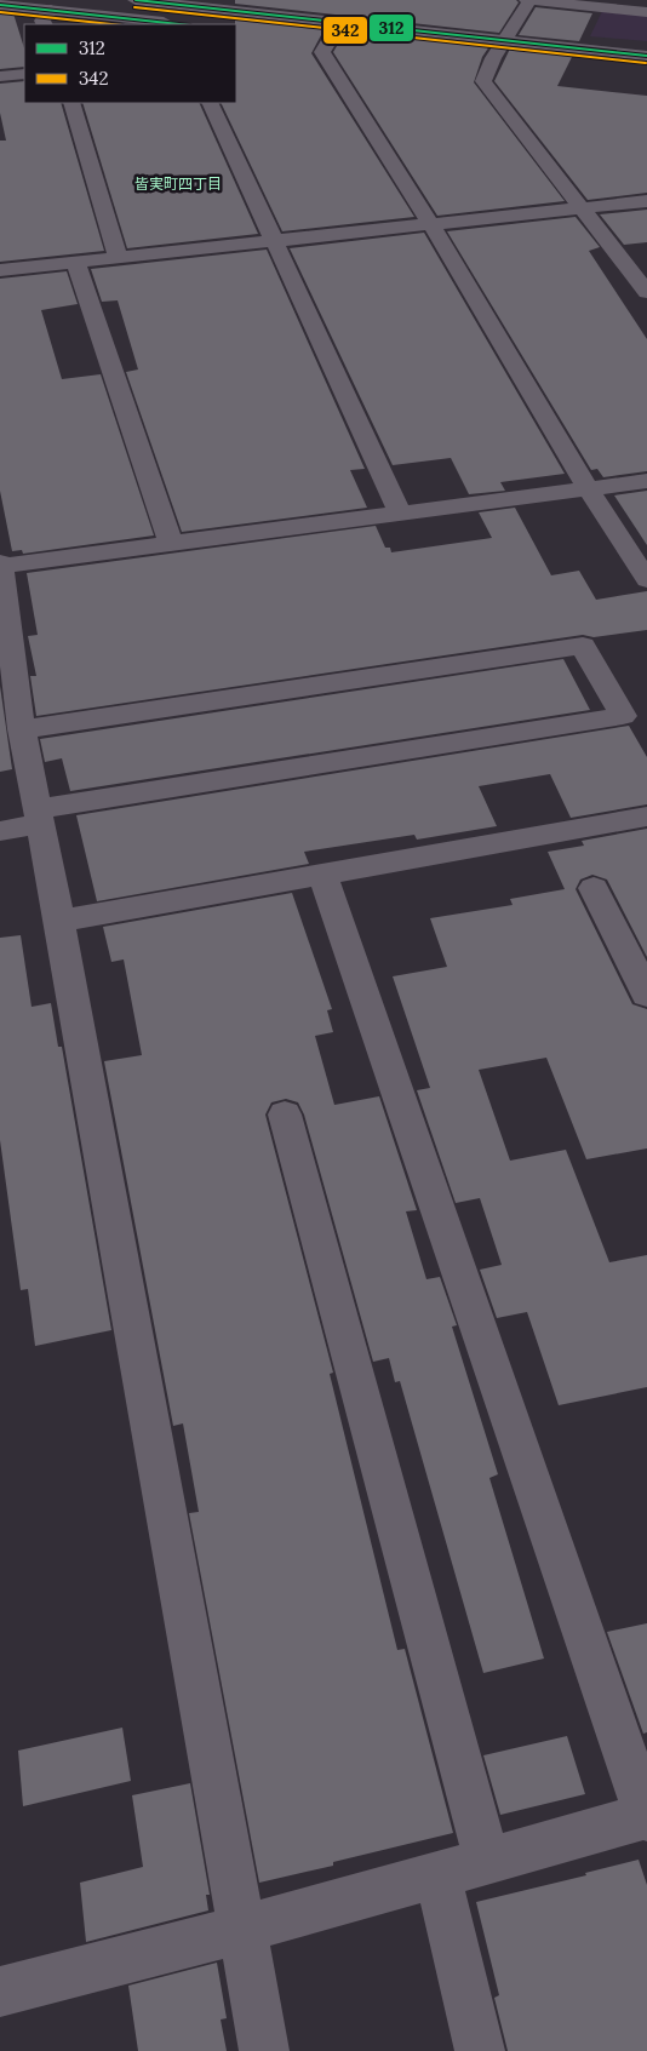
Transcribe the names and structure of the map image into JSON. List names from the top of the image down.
{
  "districts": ["皆実町四丁目"],
  "lines": ["transit line 312", "transit line 342"],
  "legend": ["312", "342"]
}
